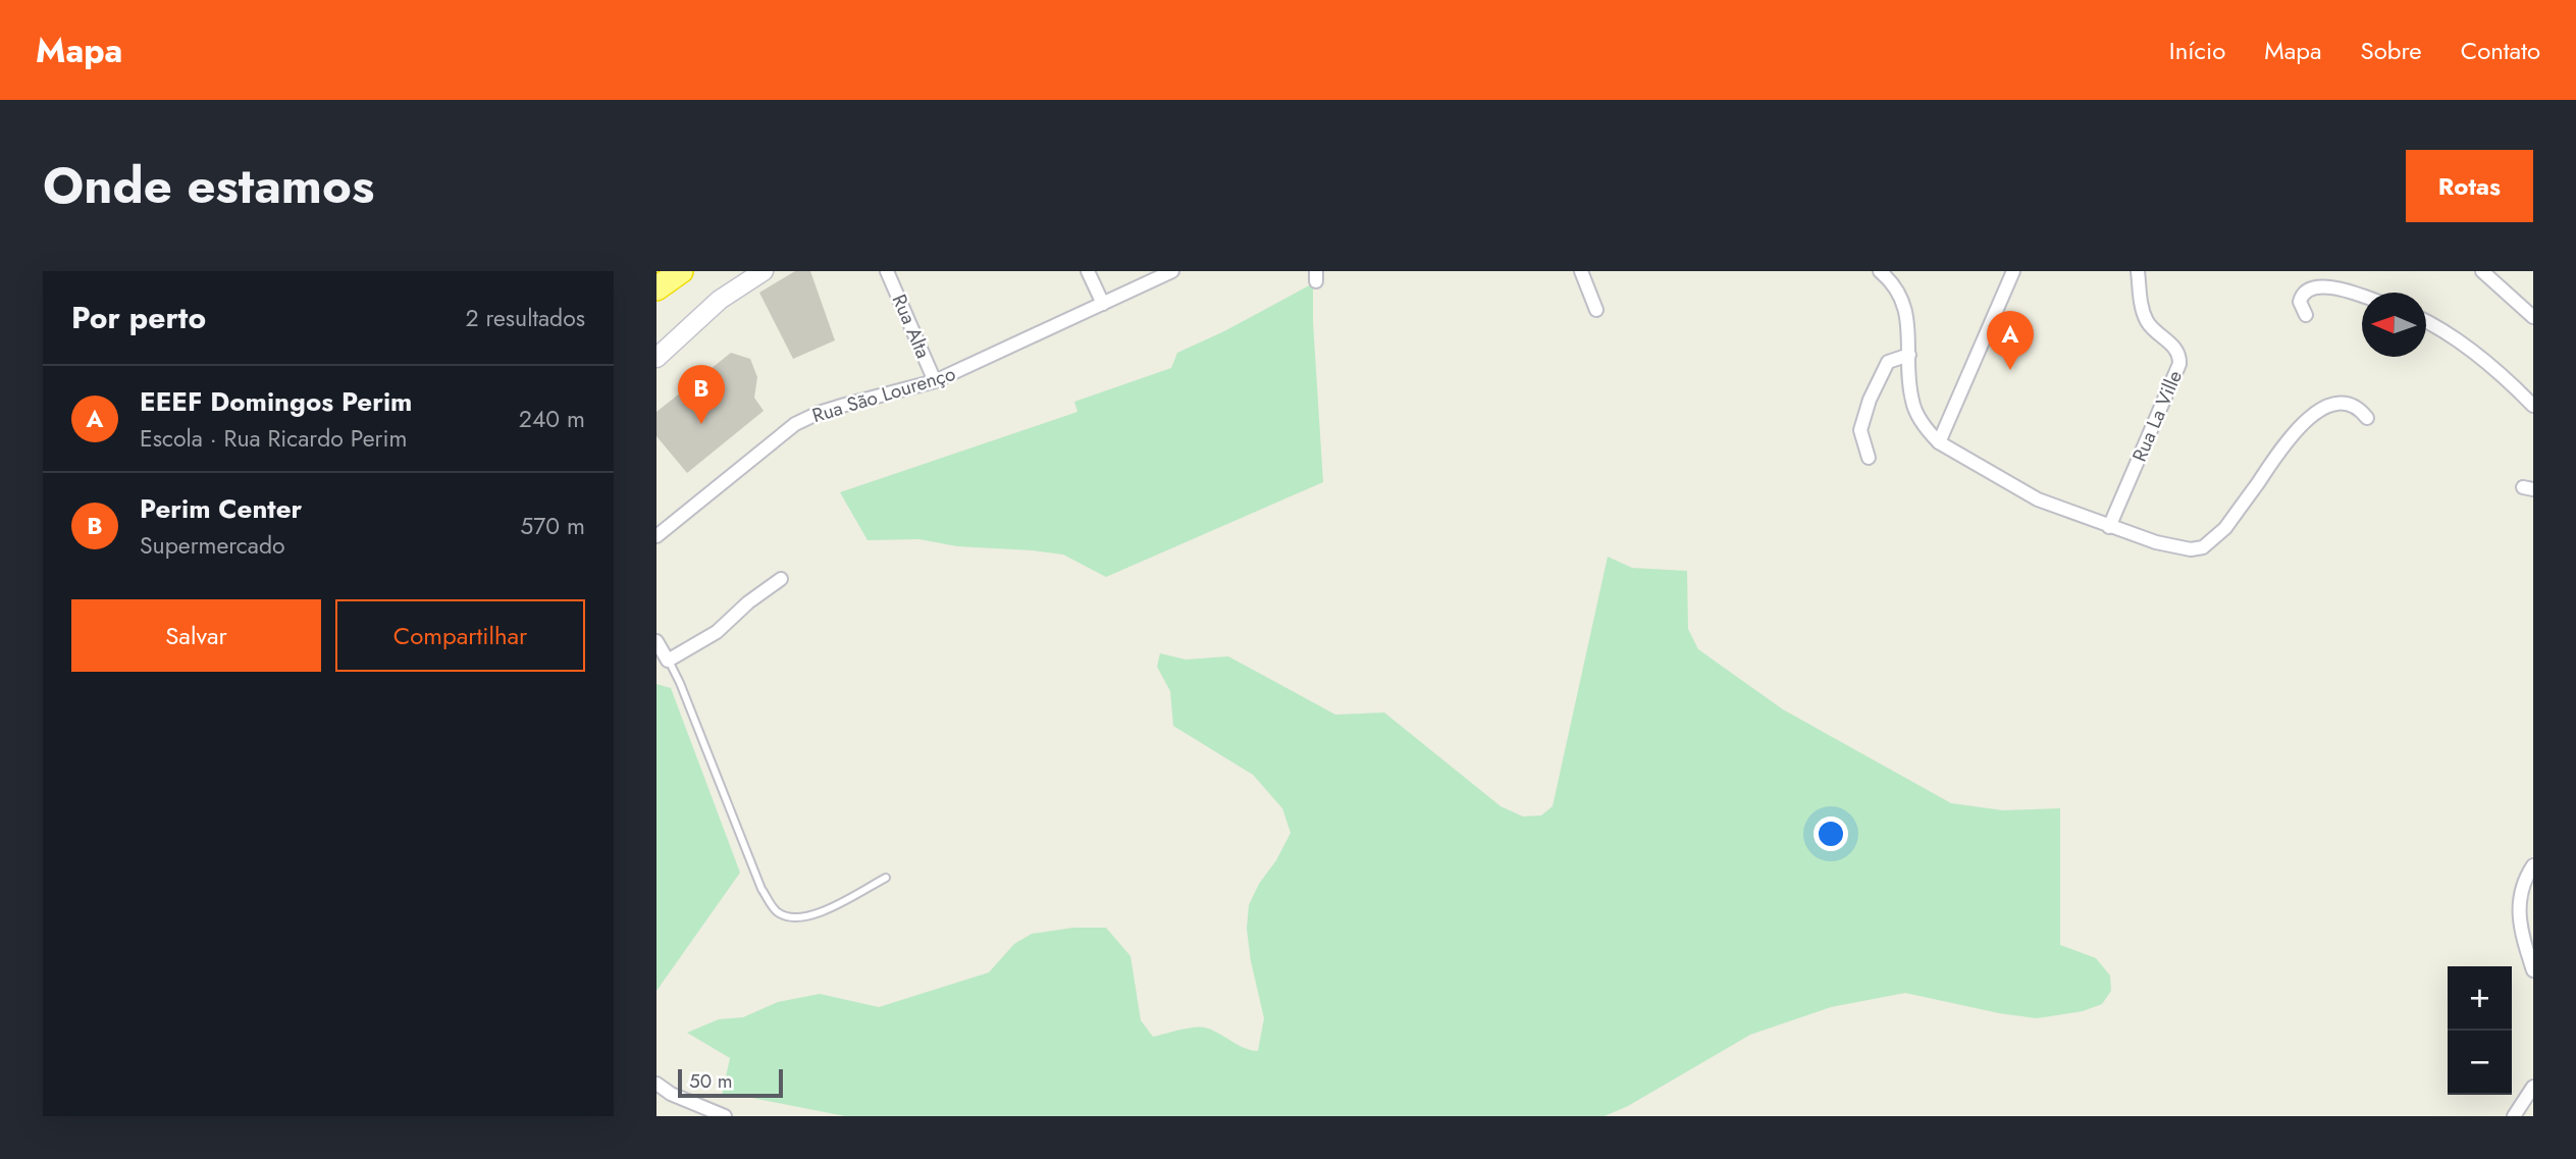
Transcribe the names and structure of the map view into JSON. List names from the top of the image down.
{
  "streets": {
    "street": ["Rua Alta", "Rua São Lourenço", "Rua La Ville"]
  },
  "crossings": [
    ["Rua Alta", "Rua São Lourenço"]
  ],
  "scale_bar": "50 m",
  "north": "left",
  "page": {
    "header": "Mapa",
    "nav": [
      "Início",
      "Mapa",
      "Sobre",
      "Contato"
    ],
    "title": "Onde estamos",
    "buttons": [
      "Rotas",
      ["Salvar", "Compartilhar"]
    ],
    "heading": ["Por perto", "2 resultados"],
    "pins": ["A", "B"],
    "list": [
      {
        "mark": "A",
        "name": "EEEF Domingos Perim",
        "note": "Escola · Rua Ricardo Perim",
        "value": "240 m"
      },
      {
        "mark": "B",
        "name": "Perim Center",
        "note": "Supermercado",
        "value": "570 m"
      }
    ],
    "map_buttons": ["+", "−"],
    "scale": "50 m"
  }
}
